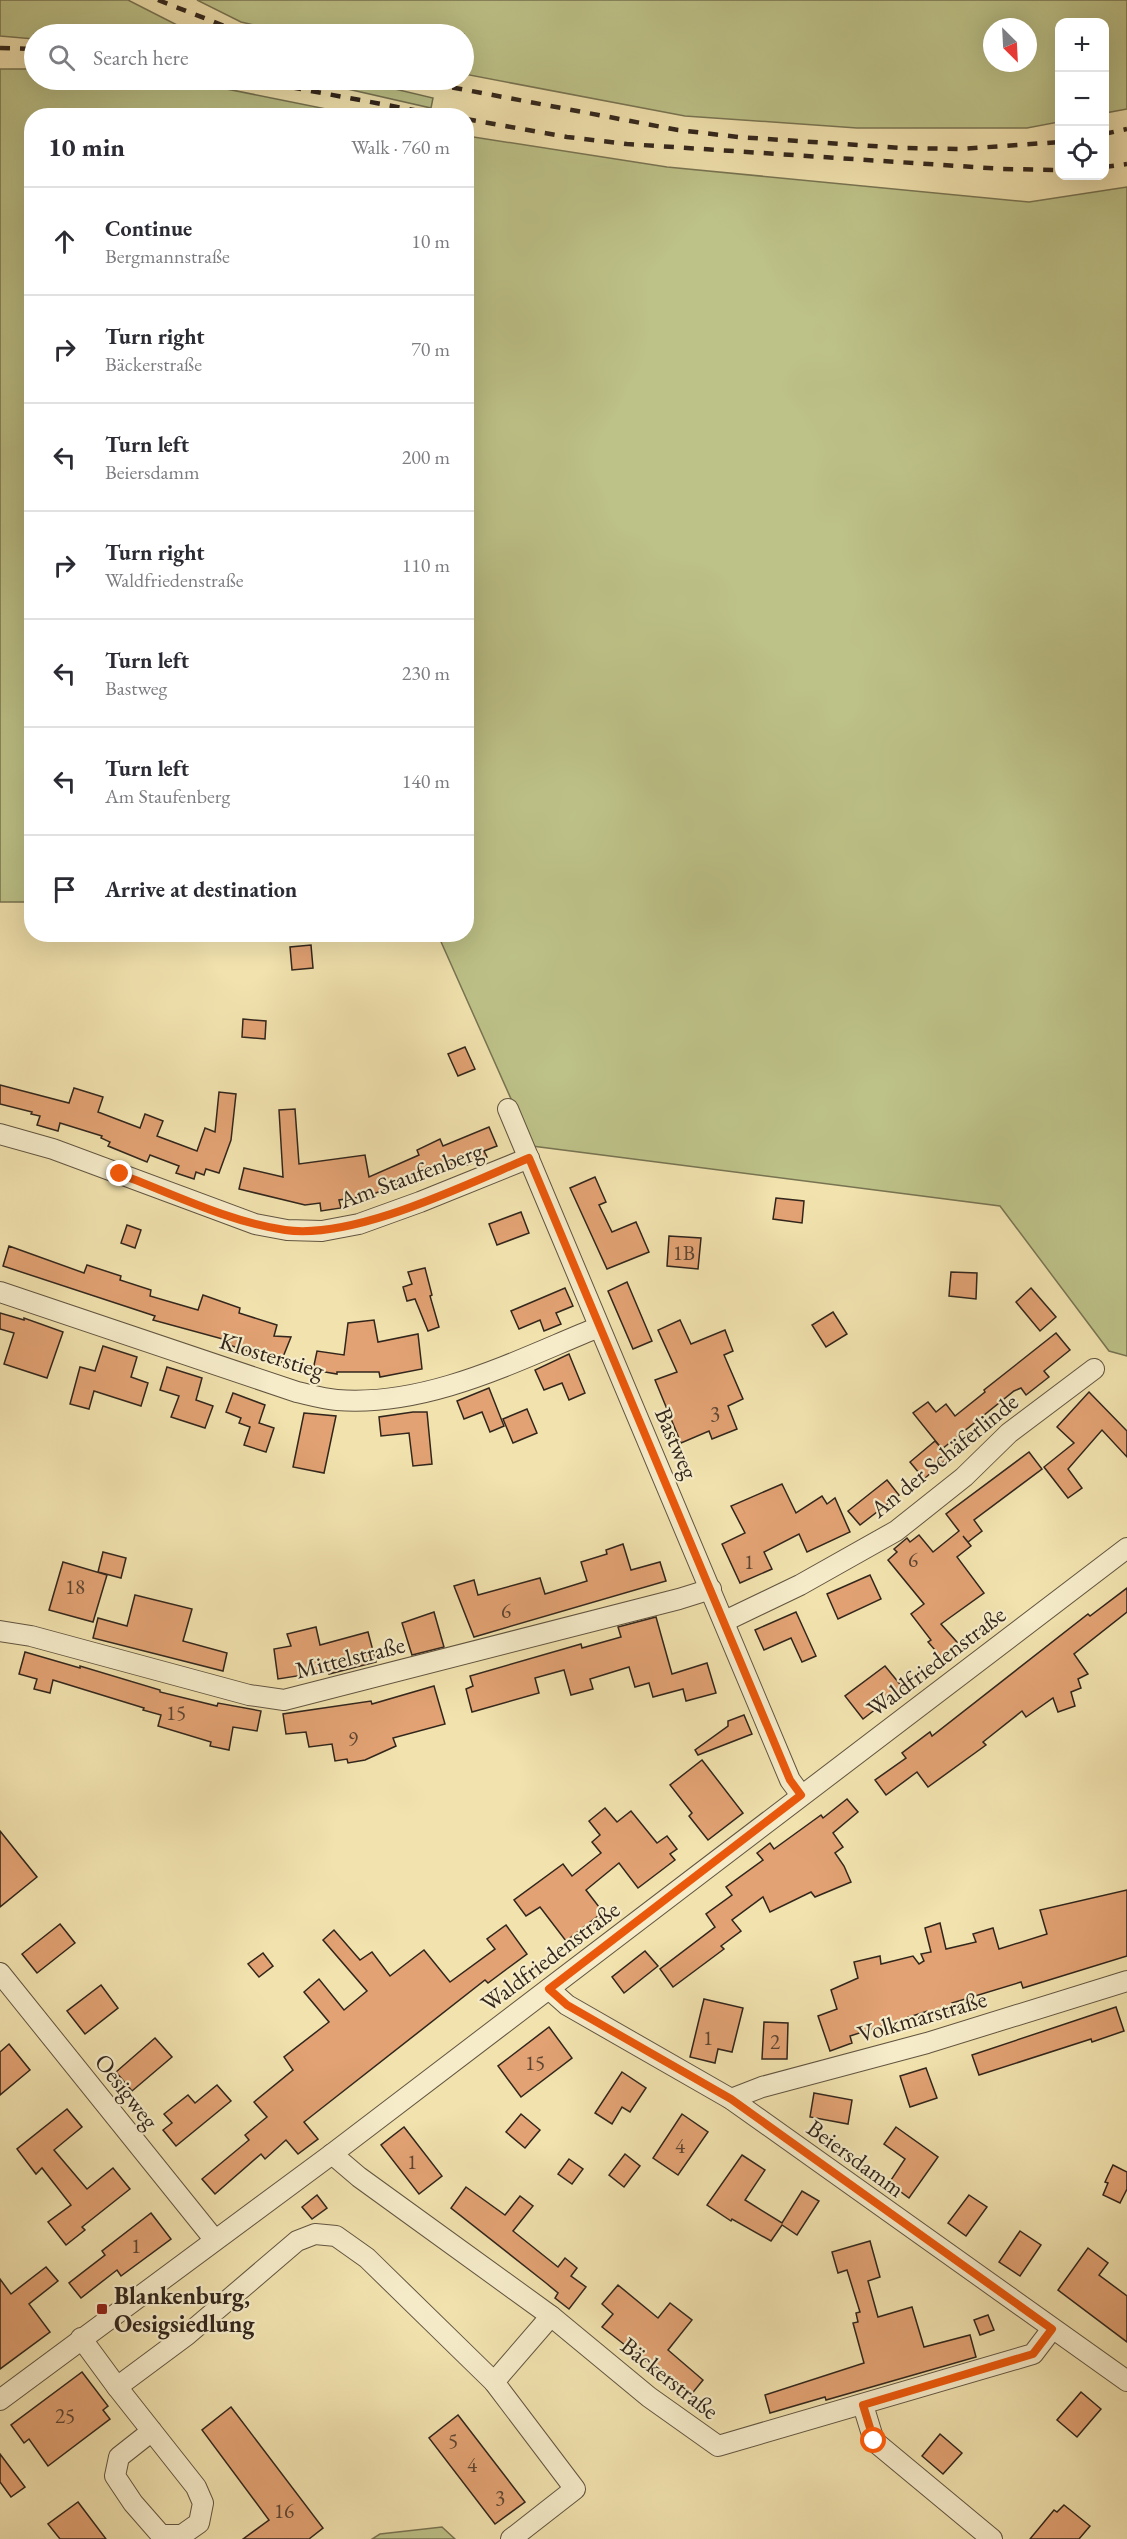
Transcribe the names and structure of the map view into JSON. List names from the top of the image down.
{
  "streets": {
    "street": [
      "Am Staufenberg",
      "Klosterstieg",
      "Bastweg",
      "An der Schäferlinde",
      "Mittelstraße",
      "Waldfriedenstraße",
      "Volkmarstraße",
      "Oesigweg",
      "Beiersdamm",
      "Bäckerstraße"
    ]
  },
  "crossings": [
    ["Am Staufenberg", "Bastweg"],
    ["Klosterstieg", "Bastweg"],
    ["Bastweg", "An der Schäferlinde"],
    ["Bastweg", "Mittelstraße"],
    ["Bastweg", "Waldfriedenstraße"],
    ["Waldfriedenstraße", "Oesigweg"],
    ["Waldfriedenstraße", "Beiersdamm"],
    ["Waldfriedenstraße", "Bäckerstraße"],
    ["Volkmarstraße", "Beiersdamm"],
    ["Beiersdamm", "Bäckerstraße"]
  ],
  "places": {
    "transit": ["Blankenburg, Oesigsiedlung"]
  },
  "house_numbers": [
    "1B",
    "3",
    "6",
    "1",
    "18",
    "6",
    "15",
    "9",
    "1",
    "2",
    "15",
    "4",
    "1",
    "1",
    "25",
    "5",
    "4",
    "3",
    "16"
  ],
  "north": "bottom right",
  "page": {
    "map_buttons": ["+", "−"],
    "search": "Search here",
    "heading": ["10 min", "Walk · 760 m"],
    "list": [
      ["Continue", "Bergmannstraße", "10 m"],
      ["Turn right", "Bäckerstraße", "70 m"],
      ["Turn left", "Beiersdamm", "200 m"],
      ["Turn right", "Waldfriedenstraße", "110 m"],
      ["Turn left", "Bastweg", "230 m"],
      ["Turn left", "Am Staufenberg", "140 m"],
      "Arrive at destination"
    ]
  }
}
